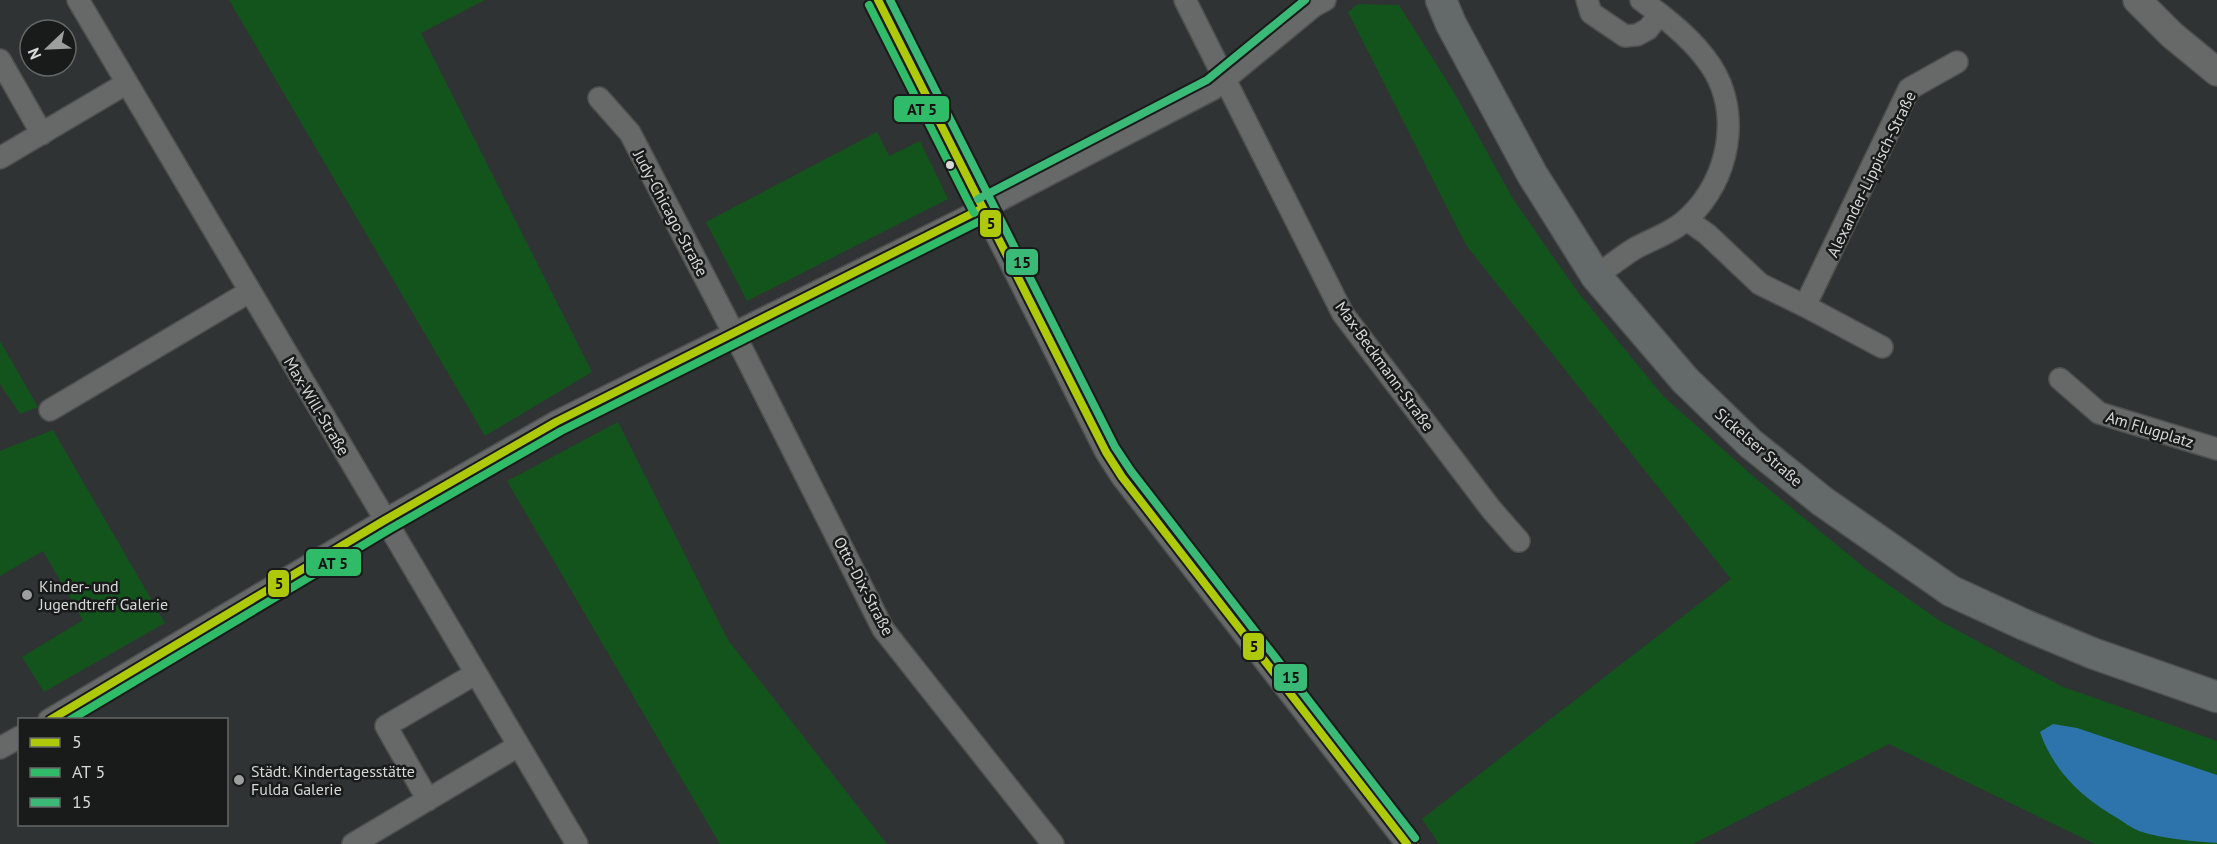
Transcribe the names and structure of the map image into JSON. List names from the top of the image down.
{
  "streets": {
    "main road": ["Sickelser Straße"],
    "street": [
      "Alexander-Lippisch-Straße",
      "Judy-Chicago-Straße",
      "Max-Beckmann-Straße",
      "Max-Will-Straße",
      "Am Flugplatz",
      "Otto-Dix-Straße"
    ]
  },
  "crossings": [
    ["Judy-Chicago-Straße", "Otto-Dix-Straße"]
  ],
  "places": ["Kinder- und Jugendtreff Galerie", "Städt. Kindertagesstätte Fulda Galerie"],
  "lines": ["transit line 5", "transit line 15"],
  "legend": ["5", "AT 5", "15"],
  "north": "bottom left"
}
